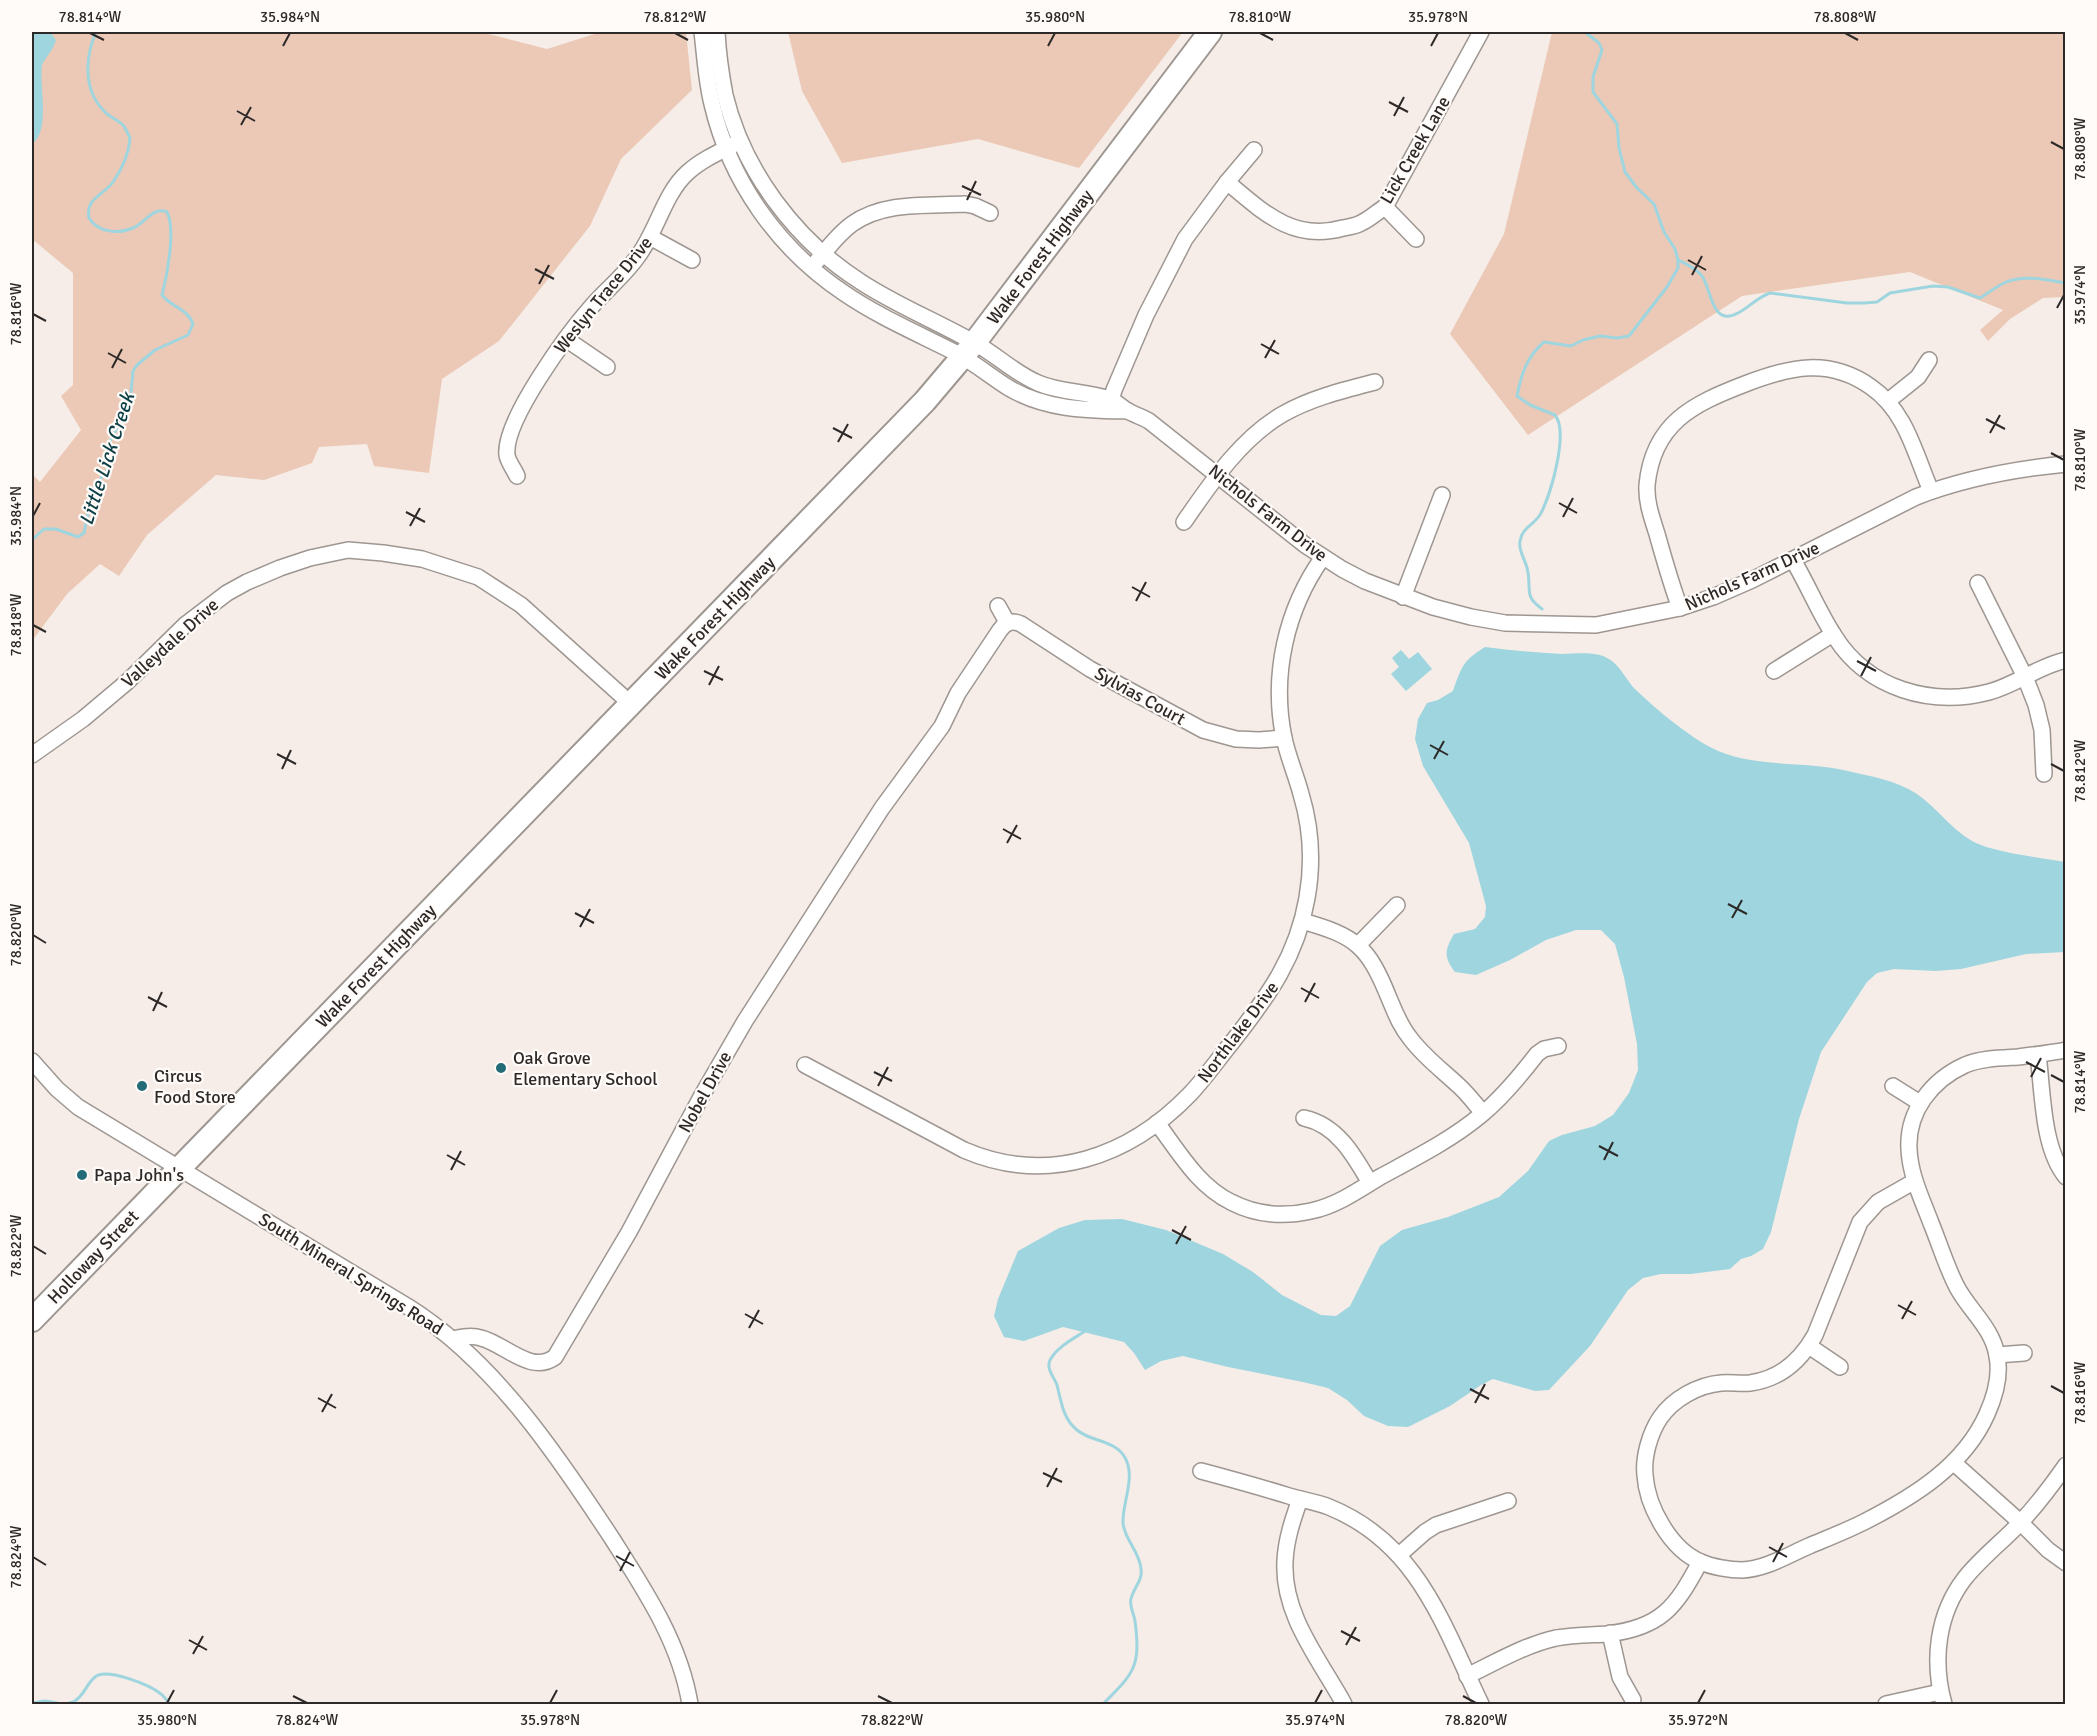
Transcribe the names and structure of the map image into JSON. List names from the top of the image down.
{
  "streets": {
    "highway": ["Wake Forest Highway", "Holloway Street"],
    "street": [
      "Lick Creek Lane",
      "Weslyn Trace Drive",
      "Nichols Farm Drive",
      "Valleydale Drive",
      "Sylvias Court",
      "Northlake Drive",
      "Nobel Drive",
      "South Mineral Springs Road"
    ]
  },
  "crossings": [
    ["Wake Forest Highway", "Nichols Farm Drive"],
    ["Wake Forest Highway", "Valleydale Drive"],
    ["Wake Forest Highway", "Holloway Street"],
    ["Wake Forest Highway", "South Mineral Springs Road"],
    ["Nichols Farm Drive", "Northlake Drive"],
    ["Sylvias Court", "Northlake Drive"],
    ["Sylvias Court", "Nobel Drive"],
    ["Nobel Drive", "South Mineral Springs Road"],
    ["Holloway Street", "South Mineral Springs Road"]
  ],
  "water": ["Little Lick Creek"],
  "places": ["Oak Grove Elementary School", "Circus Food Store", "Papa John's"],
  "coordinates": [
    "78.814°W",
    "35.984°N",
    "78.812°W",
    "35.980°N",
    "78.810°W",
    "35.978°N",
    "78.808°W",
    "35.974°N",
    "78.816°W",
    "78.818°W",
    "78.820°W",
    "78.822°W",
    "78.824°W",
    "35.972°N"
  ]
}
